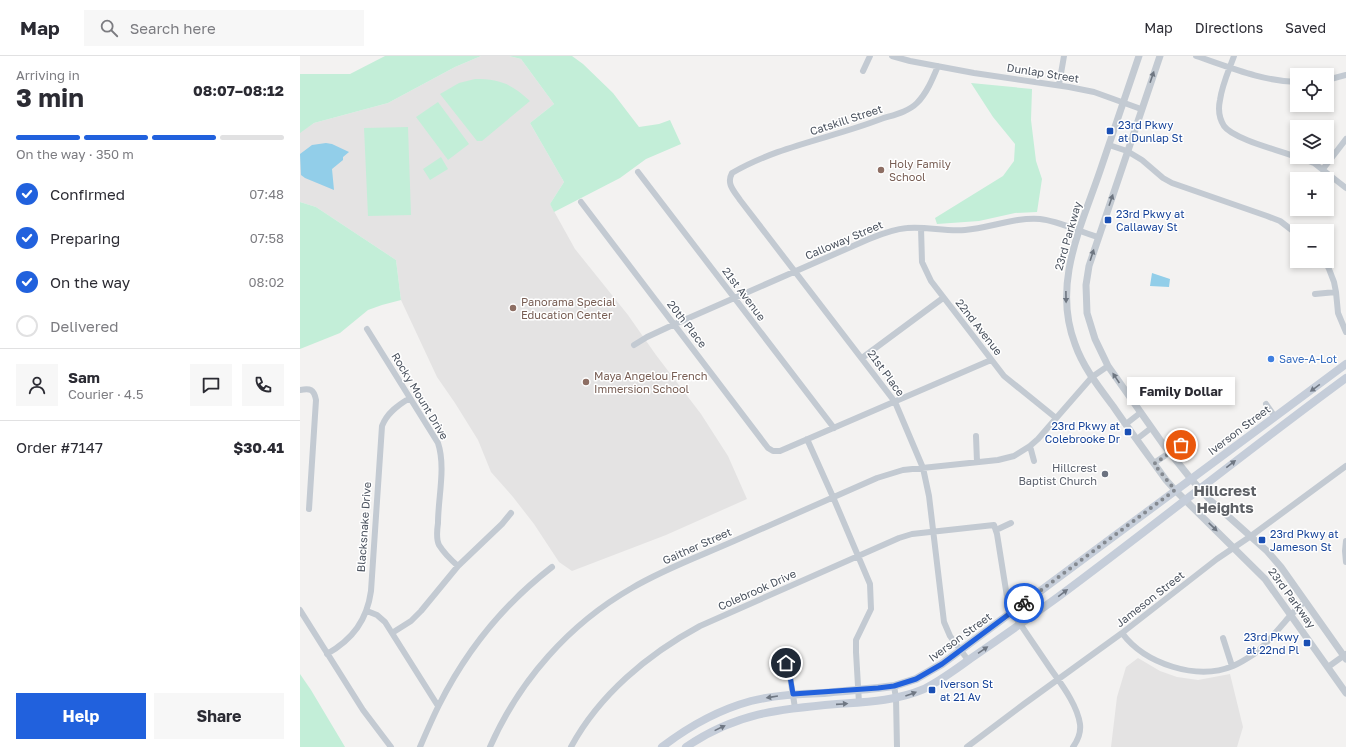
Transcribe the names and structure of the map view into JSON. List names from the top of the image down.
{
  "streets": {
    "main road": ["Iverson Street"],
    "street": [
      "Dunlap Street",
      "Catskill Street",
      "23rd Parkway",
      "Calloway Street",
      "21st Avenue",
      "20th Place",
      "22nd Avenue",
      "21st Place",
      "Rocky Mount Drive",
      "Blacksnake Drive",
      "Gaither Street",
      "Colebrook Drive",
      "Jameson Street"
    ]
  },
  "crossings": [
    ["Dunlap Street", "Catskill Street"],
    ["Dunlap Street", "23rd Parkway"],
    ["Catskill Street", "21st Place"],
    ["23rd Parkway", "Calloway Street"],
    ["23rd Parkway", "Iverson Street"],
    ["23rd Parkway", "Gaither Street"],
    ["23rd Parkway", "Jameson Street"],
    ["Calloway Street", "21st Avenue"],
    ["Calloway Street", "20th Place"],
    ["Calloway Street", "22nd Avenue"],
    ["Calloway Street", "21st Place"],
    ["22nd Avenue", "Gaither Street"],
    ["21st Place", "Iverson Street"],
    ["21st Place", "Gaither Street"],
    ["21st Place", "Colebrook Drive"],
    ["Rocky Mount Drive", "Blacksnake Drive"]
  ],
  "districts": ["Hillcrest Heights"],
  "places": {
    "transit": [
      "23rd Pkwy at Dunlap St",
      "23rd Pkwy at Callaway St",
      "23rd Pkwy at Colebrooke Dr",
      "23rd Pkwy at Jameson St",
      "23rd Pkwy at 22nd Pl",
      "Iverson St at 21 Av"
    ],
    "other": [
      "Holy Family School",
      "Panorama Special Education Center",
      "Save-A-Lot",
      "Maya Angelou French Immersion School",
      "Family Dollar",
      "Hillcrest Baptist Church"
    ]
  },
  "page": {
    "header": "Map",
    "search": "Search here",
    "nav": ["Map", "Directions", "Saved"],
    "heading": ["3 min", "Arriving in", "08:07–08:12"],
    "panel": [
      "Sam",
      "Courier · 4.5",
      "Order #7147",
      "$30.41"
    ],
    "map_buttons": ["+", "−"],
    "bar": "On the way · 350 m",
    "list": [
      ["Confirmed", "07:48"],
      ["Preparing", "07:58"],
      ["On the way", "08:02"],
      "Delivered"
    ],
    "bubble": "Family Dollar",
    "buttons": ["Help", "Share"]
  }
}
